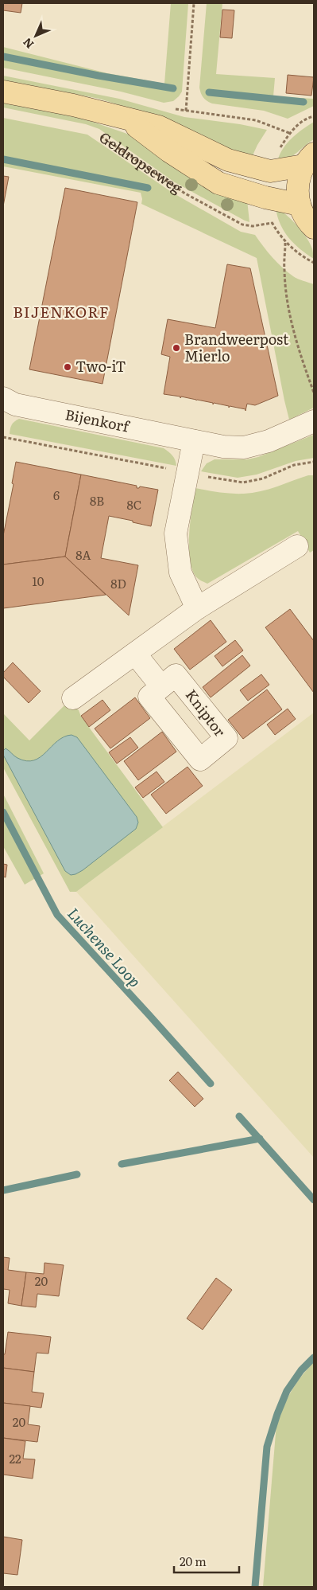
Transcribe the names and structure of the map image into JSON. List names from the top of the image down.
{
  "streets": {
    "main road": ["Geldropseweg"],
    "street": ["Bijenkorf"]
  },
  "districts": ["BIJENKORF"],
  "water": ["Luchense Loop"],
  "places": ["Brandweerpost Mierlo", "Two-iT"],
  "house_numbers": [
    "6",
    "8B",
    "8C",
    "8A",
    "10",
    "8D",
    "20",
    "20",
    "22"
  ],
  "scale_bar": "20 m",
  "north": "bottom left"
}
